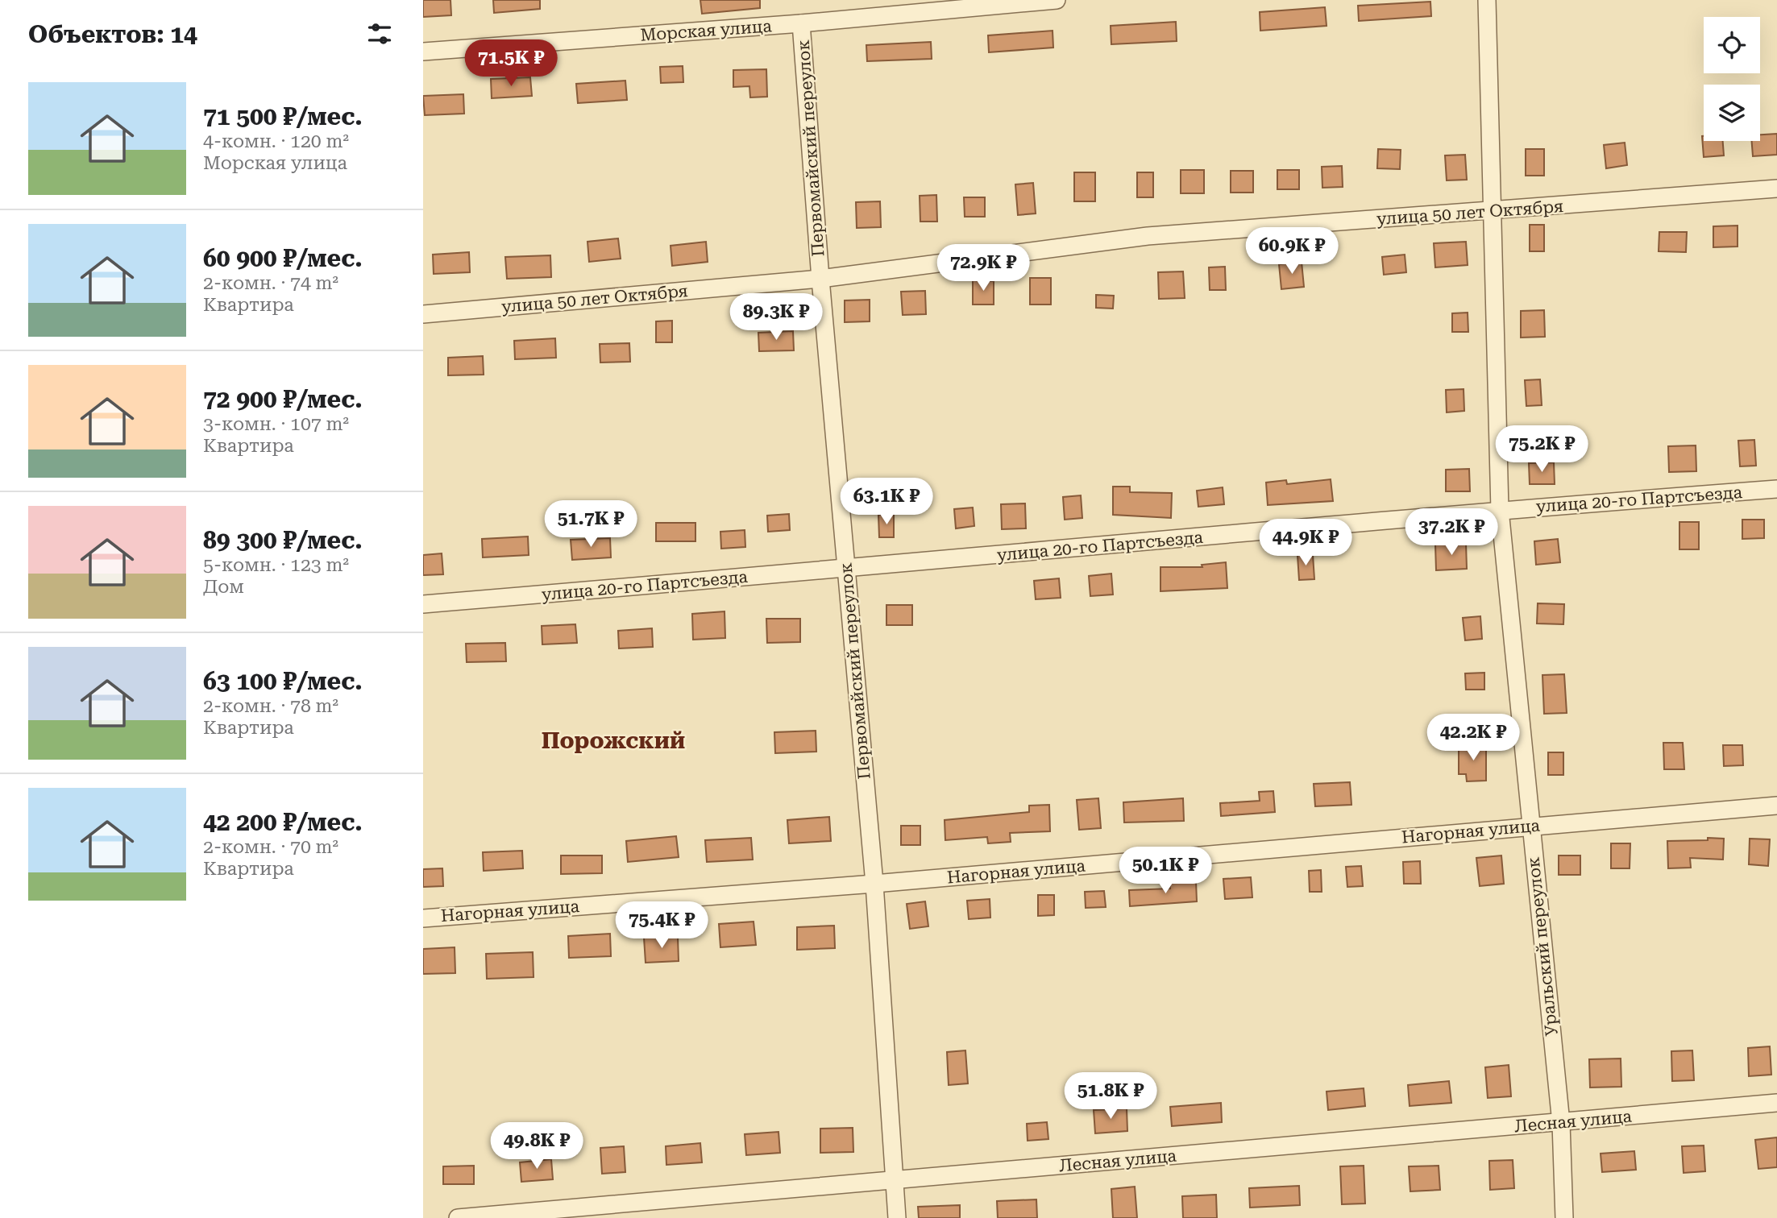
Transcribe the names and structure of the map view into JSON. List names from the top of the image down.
{
  "streets": {
    "street": [
      "Морская улица",
      "Первомайский переулок",
      "улица 50 лет Октября",
      "улица 20-го Партсъезда",
      "Нагорная улица",
      "Уральский переулок",
      "Лесная улица"
    ]
  },
  "crossings": [
    ["Морская улица", "Первомайский переулок"],
    ["Первомайский переулок", "улица 50 лет Октября"],
    ["Первомайский переулок", "улица 20-го Партсъезда"],
    ["Первомайский переулок", "Нагорная улица"],
    ["Первомайский переулок", "Лесная улица"],
    ["улица 50 лет Октября", "Уральский переулок"],
    ["улица 20-го Партсъезда", "Уральский переулок"],
    ["Нагорная улица", "Уральский переулок"],
    ["Уральский переулок", "Лесная улица"]
  ],
  "districts": ["Порожский"],
  "page": {
    "heading": "Объектов: 14",
    "price": [
      "71.5K ₽",
      "60.9K ₽",
      "72.9K ₽",
      "89.3K ₽",
      "75.2K ₽",
      "63.1K ₽",
      "51.7K ₽",
      "37.2K ₽",
      "44.9K ₽",
      "42.2K ₽",
      "50.1K ₽",
      "75.4K ₽",
      "51.8K ₽",
      "49.8K ₽"
    ],
    "list": [
      {
        "name": "71 500 ₽/мес.",
        "note": "4-комн. · 120 m² · Морская улица"
      },
      {
        "name": "60 900 ₽/мес.",
        "note": "2-комн. · 74 m² · Квартира"
      },
      {
        "name": "72 900 ₽/мес.",
        "note": "3-комн. · 107 m² · Квартира"
      },
      {
        "name": "89 300 ₽/мес.",
        "note": "5-комн. · 123 m² · Дом"
      },
      {
        "name": "63 100 ₽/мес.",
        "note": "2-комн. · 78 m² · Квартира"
      },
      {
        "name": "42 200 ₽/мес.",
        "note": "2-комн. · 70 m² · Квартира"
      }
    ]
  }
}
